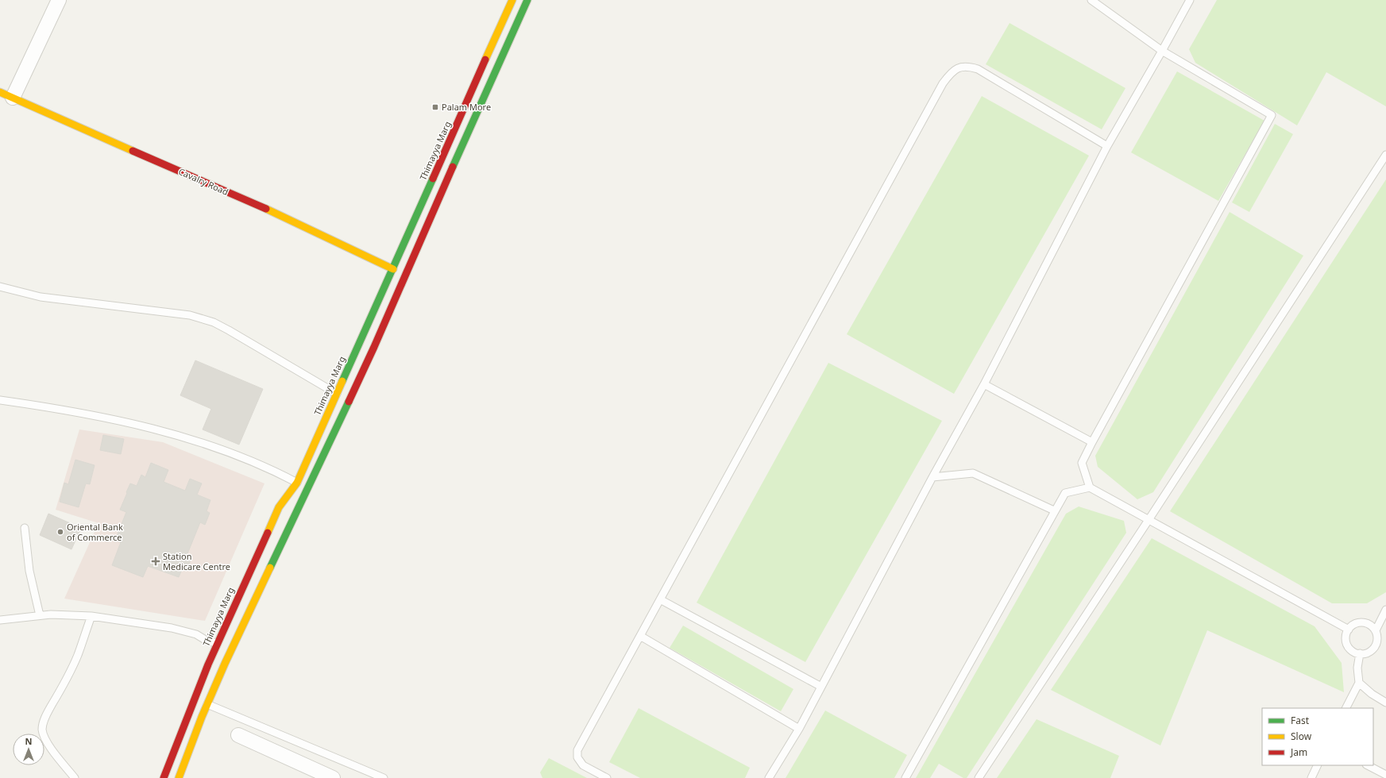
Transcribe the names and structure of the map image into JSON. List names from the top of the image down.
{
  "streets": {
    "street": ["Thimayya Marg", "Cavalry Road"]
  },
  "crossings": [
    ["Thimayya Marg", "Cavalry Road"]
  ],
  "places": {
    "transit": ["Palam More"],
    "other": ["Oriental Bank of Commerce"],
    "health": ["Station Medicare Centre"]
  },
  "legend": ["Fast", "Slow", "Jam"],
  "north": "top"
}
